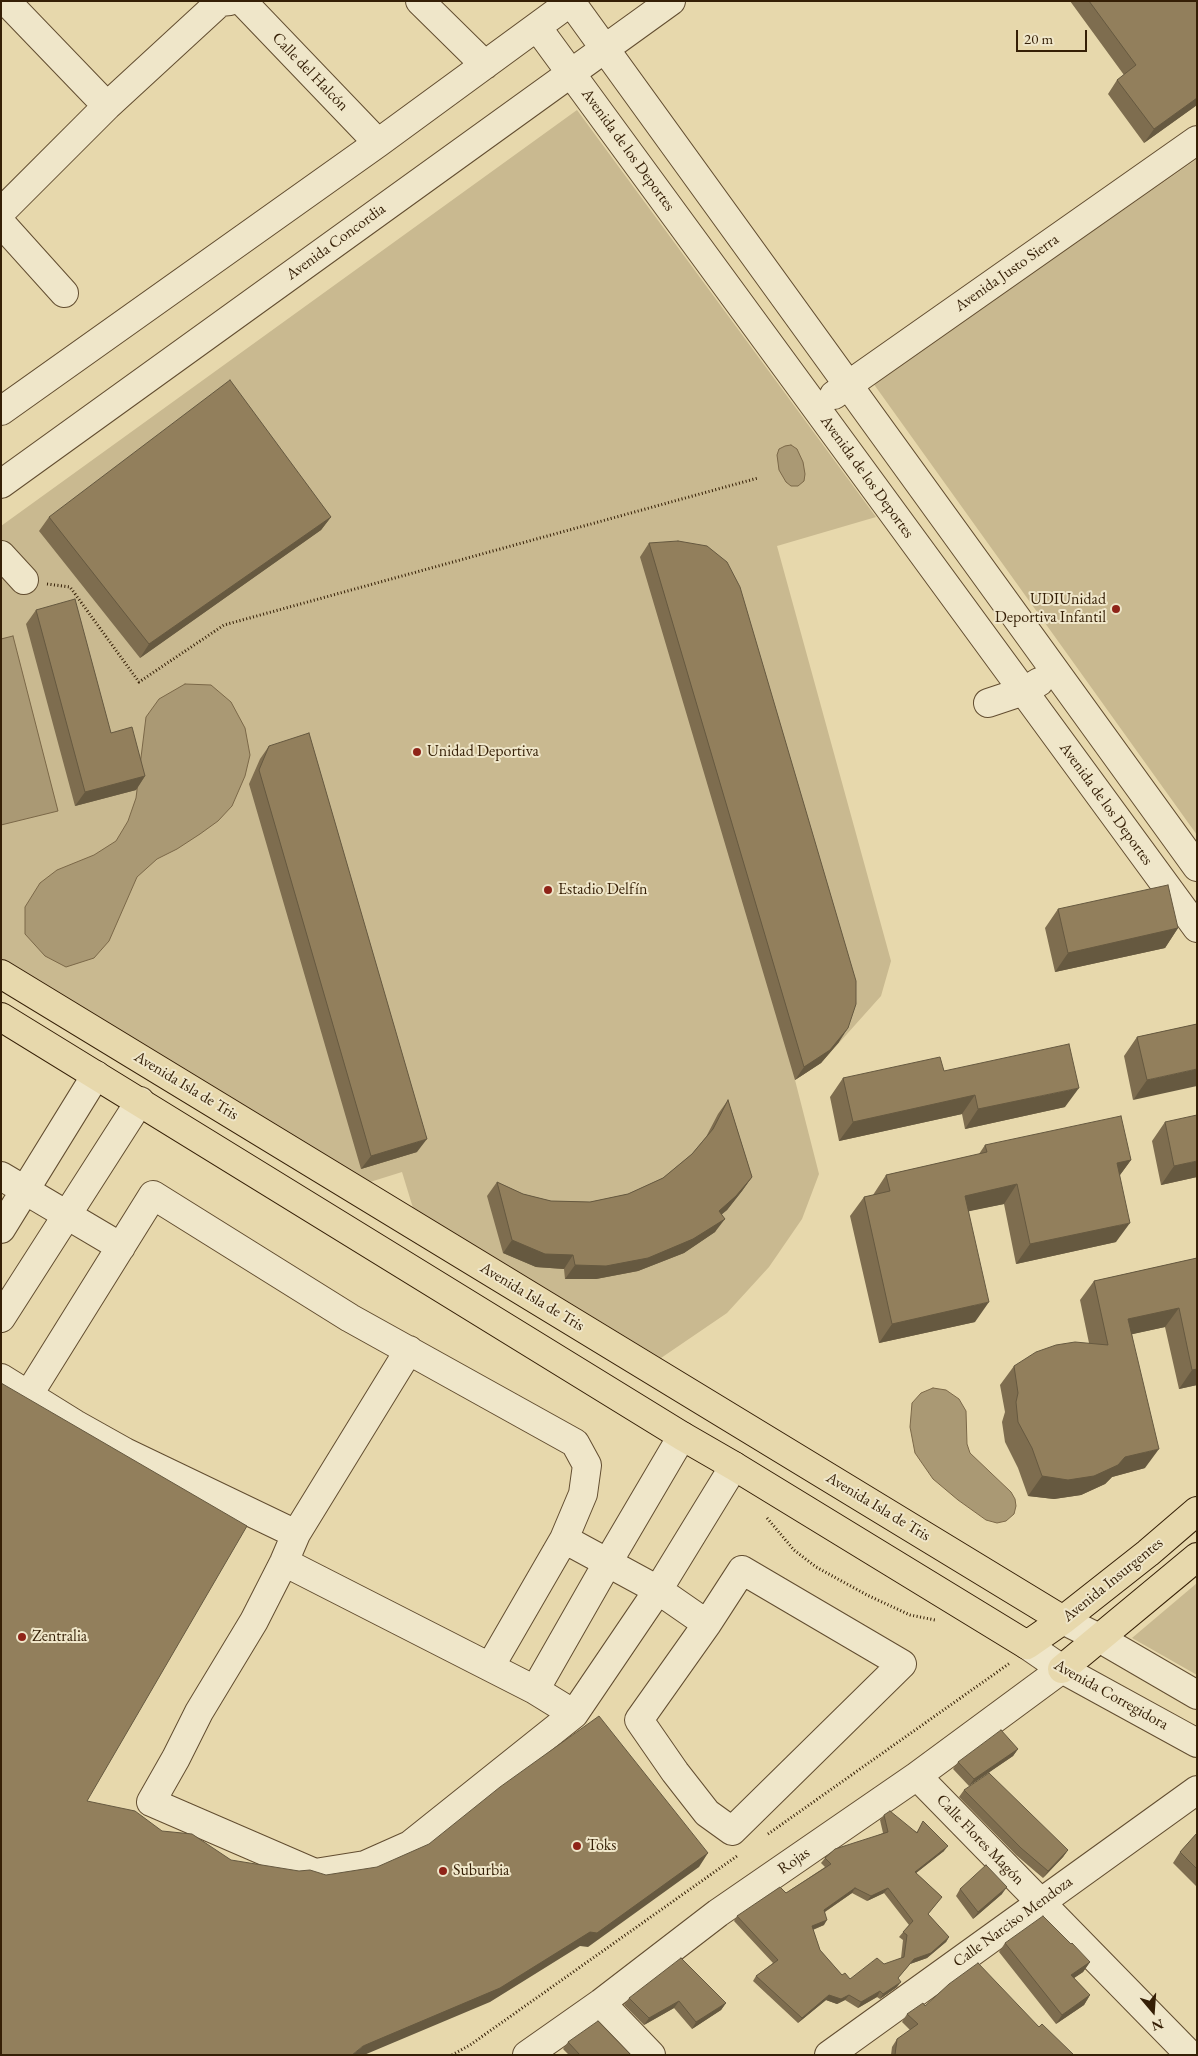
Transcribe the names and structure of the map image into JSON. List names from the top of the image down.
{
  "streets": {
    "main road": ["Avenida Isla de Tris", "Avenida Insurgentes"],
    "street": [
      "Calle del Halcón",
      "Avenida de los Deportes",
      "Avenida Concordia",
      "Avenida Justo Sierra",
      "Avenida Corregidora",
      "Calle Flores Magón",
      "Rojas",
      "Calle Narciso Mendoza"
    ]
  },
  "crossings": [
    ["Avenida de los Deportes", "Avenida Concordia"],
    ["Avenida de los Deportes", "Avenida Justo Sierra"],
    ["Avenida Isla de Tris", "Avenida Insurgentes"],
    ["Avenida Insurgentes", "Avenida Corregidora"],
    ["Avenida Corregidora", "Rojas"],
    ["Calle Flores Magón", "Rojas"],
    ["Calle Flores Magón", "Calle Narciso Mendoza"]
  ],
  "places": [
    "UDIUnidad Deportiva Infantil",
    "Unidad Deportiva",
    "Estadio Delfín",
    "Zentralia",
    "Toks",
    "Suburbia"
  ],
  "scale_bar": "20 m",
  "north": "bottom"
}
